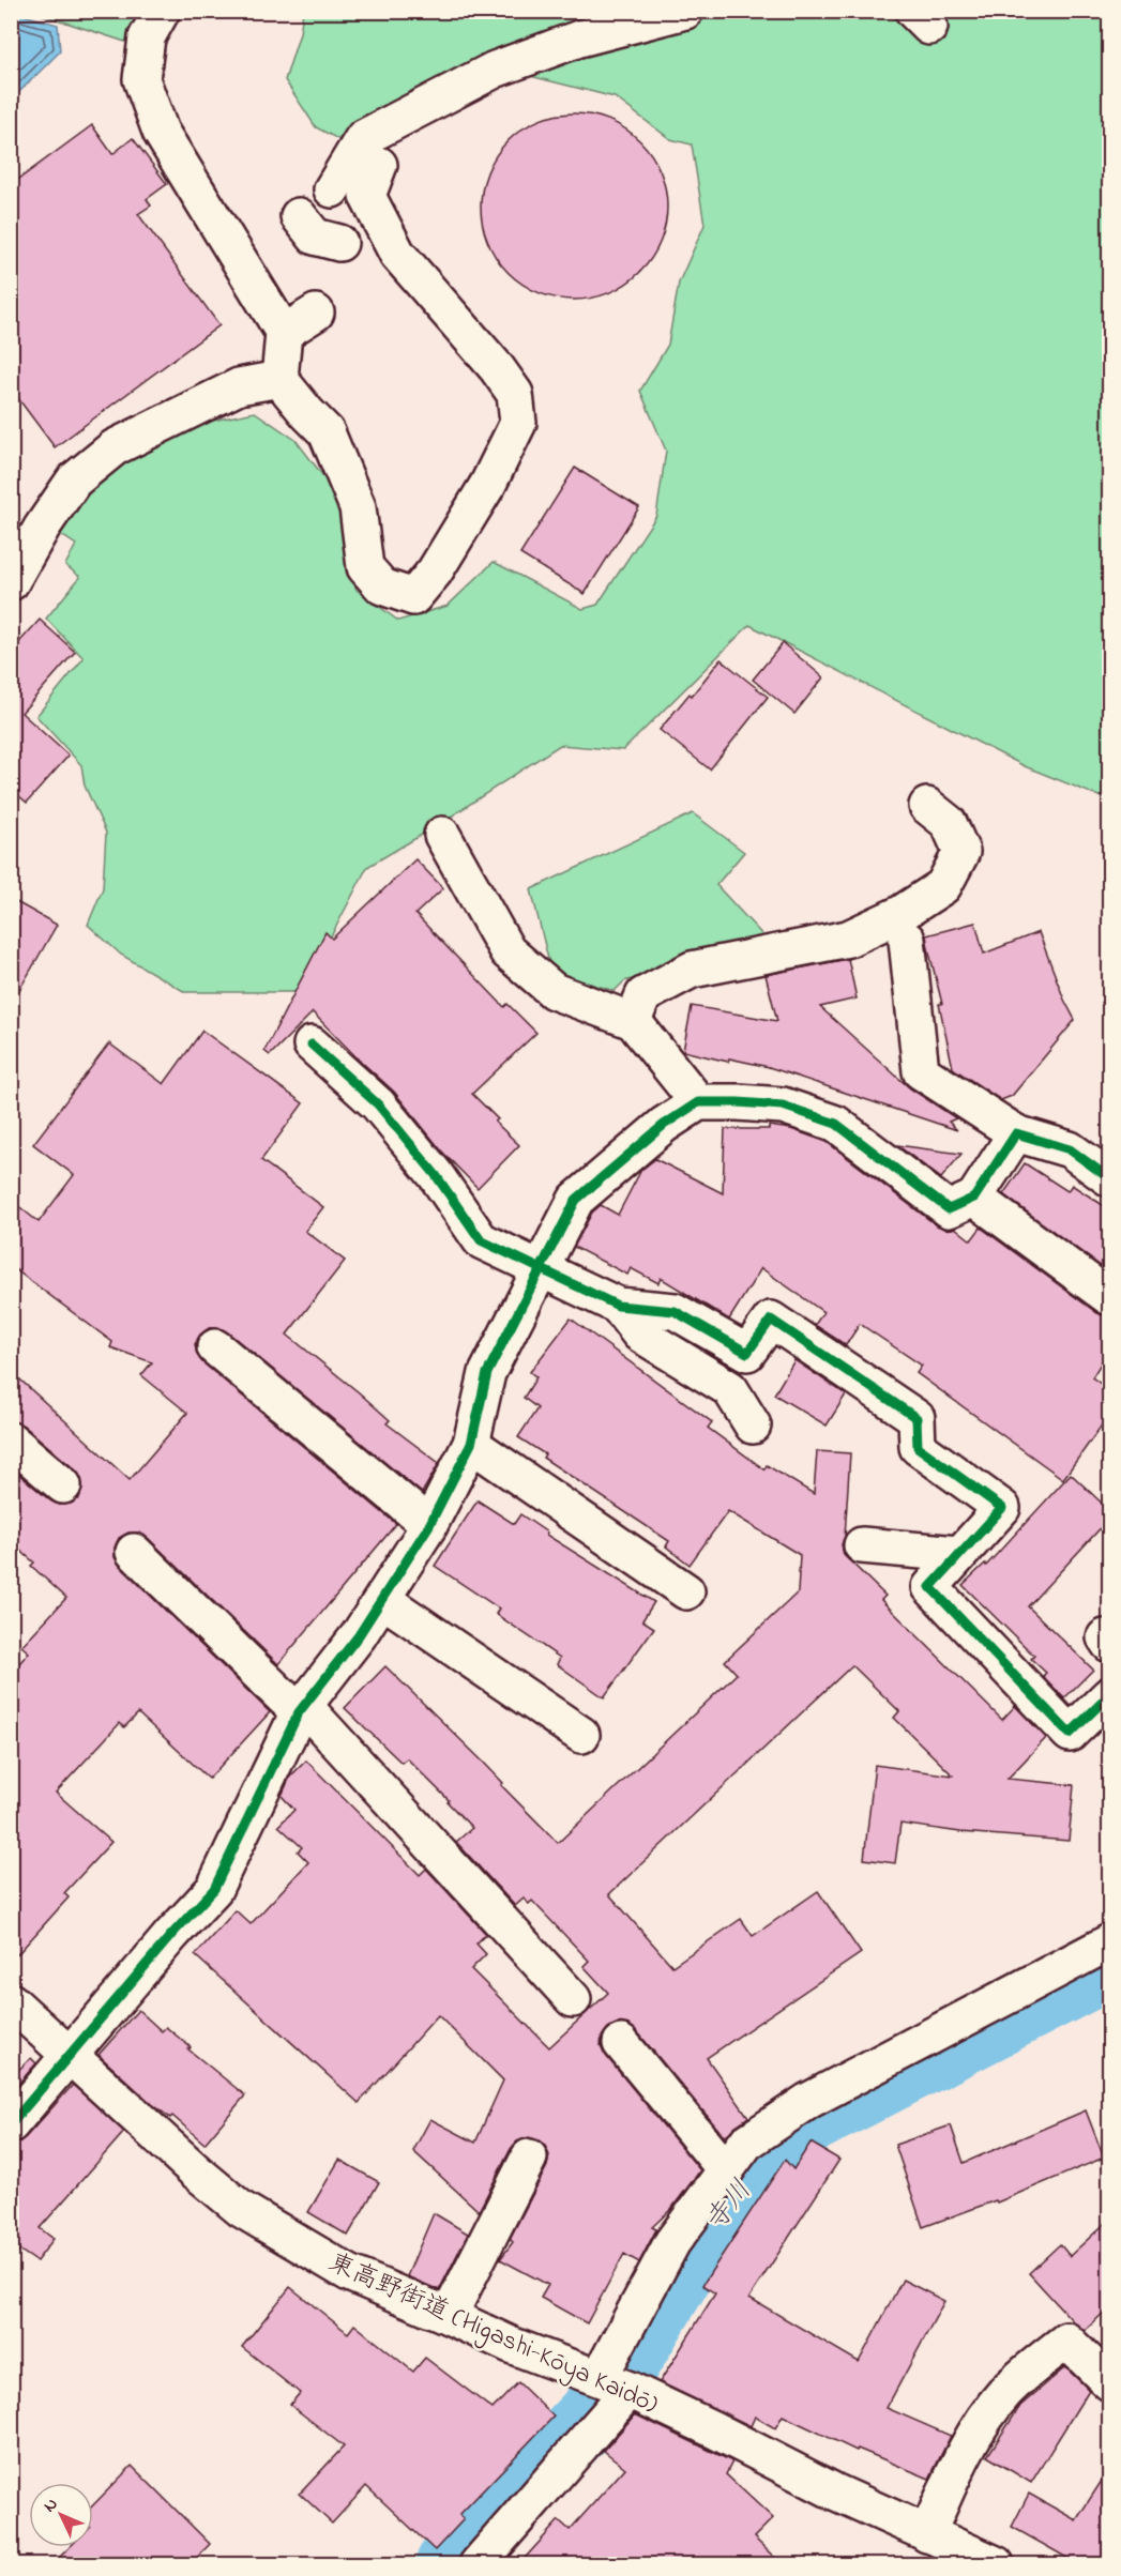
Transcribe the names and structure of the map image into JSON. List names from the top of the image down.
{
  "streets": {
    "street": ["東高野街道 (Higashi-Kōya Kaidō)"]
  },
  "water": ["寺川"],
  "north": "top left"
}
